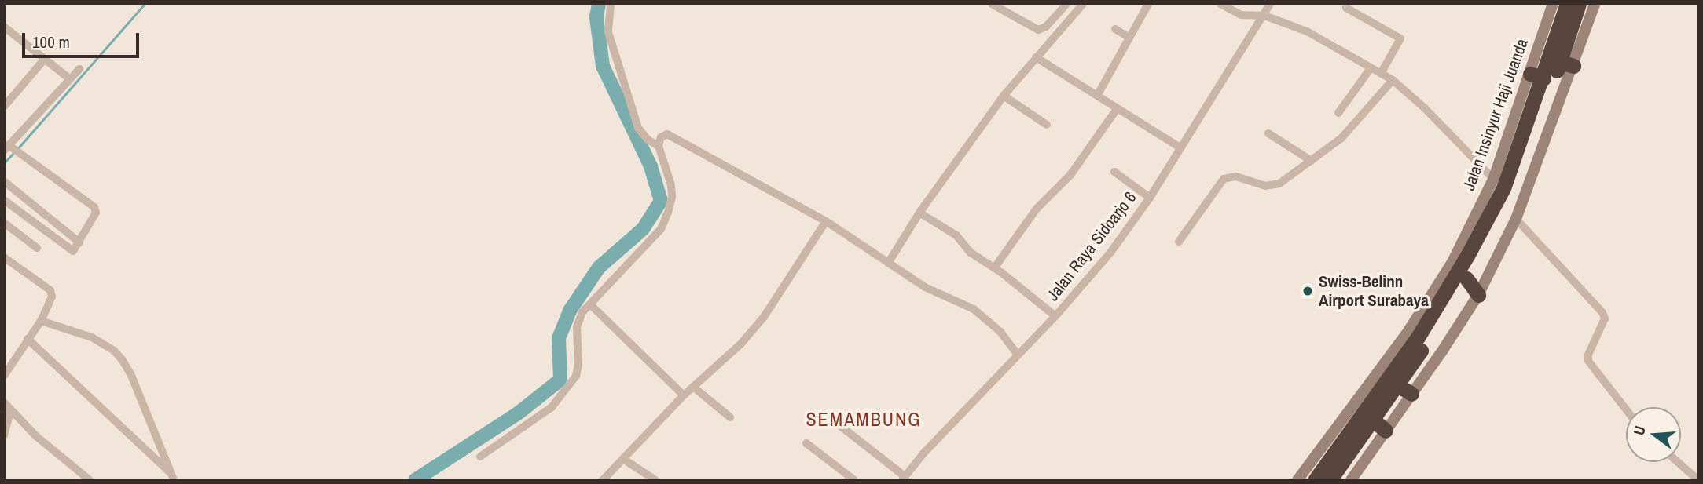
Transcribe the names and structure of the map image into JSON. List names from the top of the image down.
{
  "streets": {
    "highway": ["Jalan Insinyur Haji Juanda"],
    "street": ["Jalan Raya Sidoarjo 6"]
  },
  "districts": ["SEMAMBUNG"],
  "places": ["Swiss-Belinn Airport Surabaya"],
  "scale_bar": "100 m",
  "north": "left"
}
